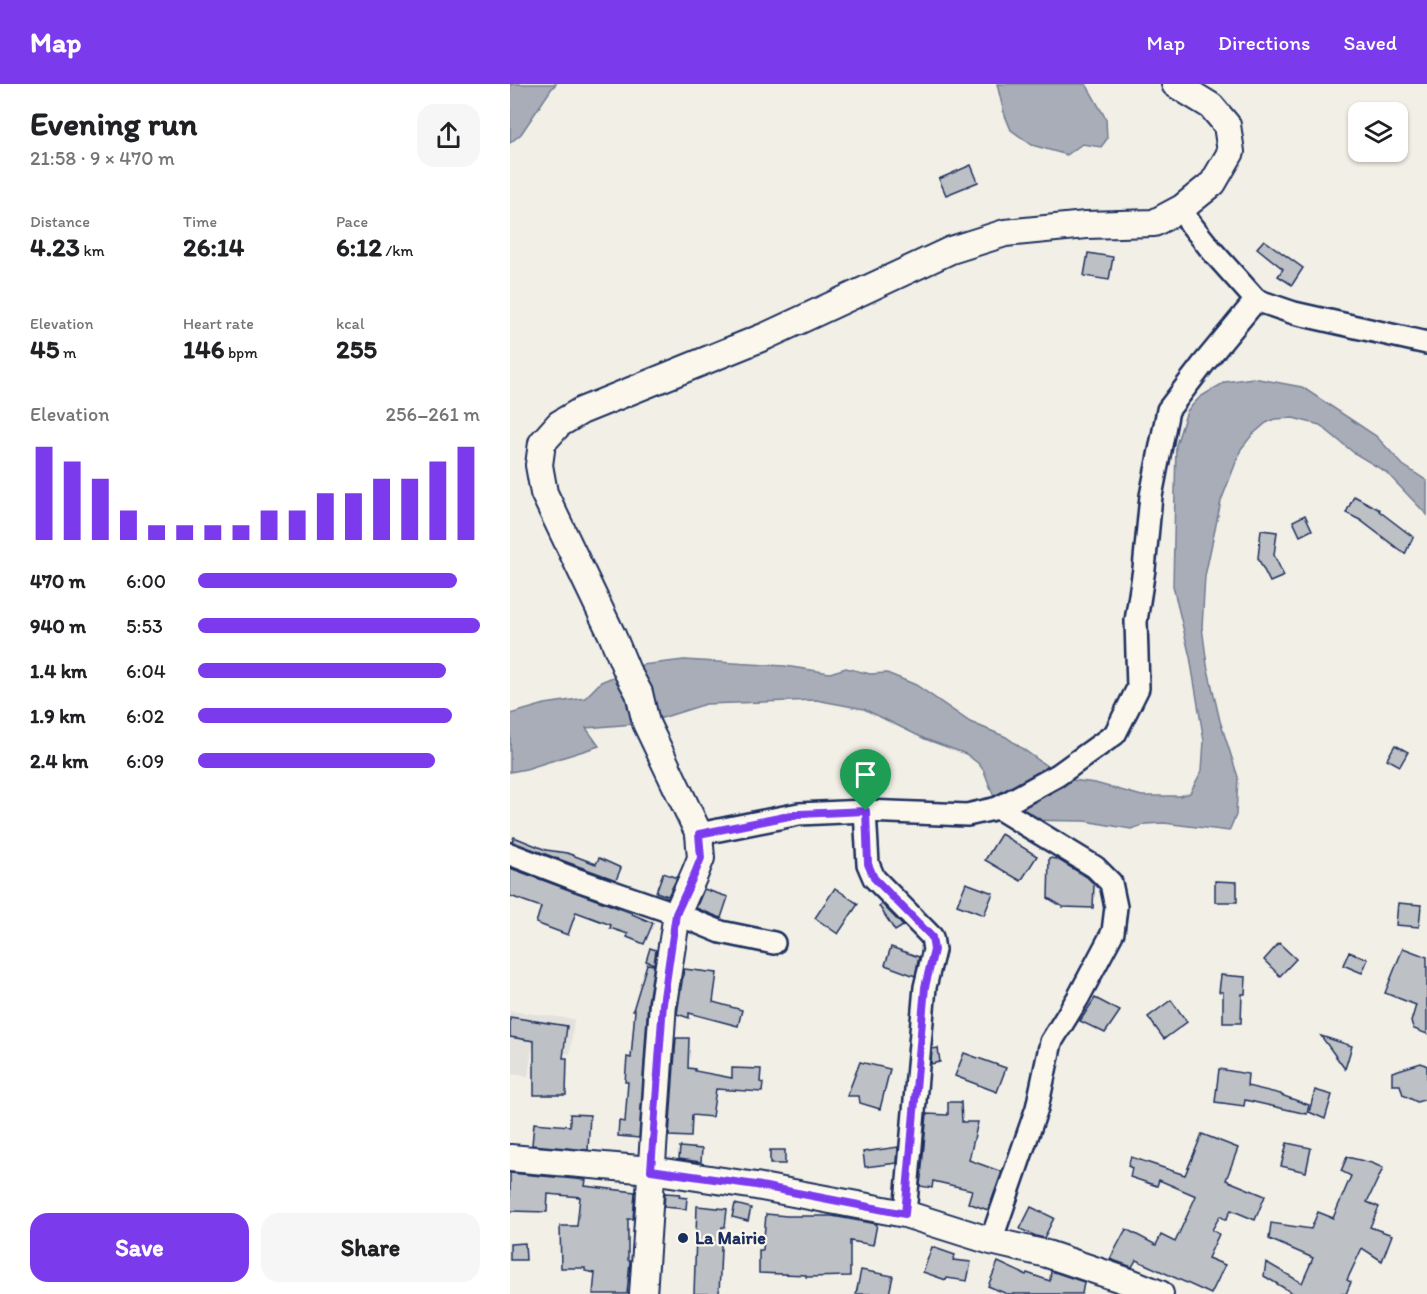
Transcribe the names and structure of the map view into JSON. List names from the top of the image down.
{
  "places": ["La Mairie"],
  "page": {
    "header": "Map",
    "nav": ["Map", "Directions", "Saved"],
    "heading": ["Evening run", "21:58 · 9 × 470 m"],
    "stats": [
      ["Distance", "4.23 km"],
      ["Time", "26:14"],
      ["Pace", "6:12 /km"],
      ["Elevation", "45 m"],
      ["Heart rate", "146 bpm"],
      ["kcal", "255"]
    ],
    "chart": ["Elevation", "256–261 m"],
    "list": [
      {
        "name": "470 m",
        "note": "6:00"
      },
      {
        "name": "940 m",
        "note": "5:53"
      },
      {
        "name": "1.4 km",
        "note": "6:04"
      },
      {
        "name": "1.9 km",
        "note": "6:02"
      },
      {
        "name": "2.4 km",
        "note": "6:09"
      }
    ],
    "buttons": ["Save", "Share"]
  }
}
